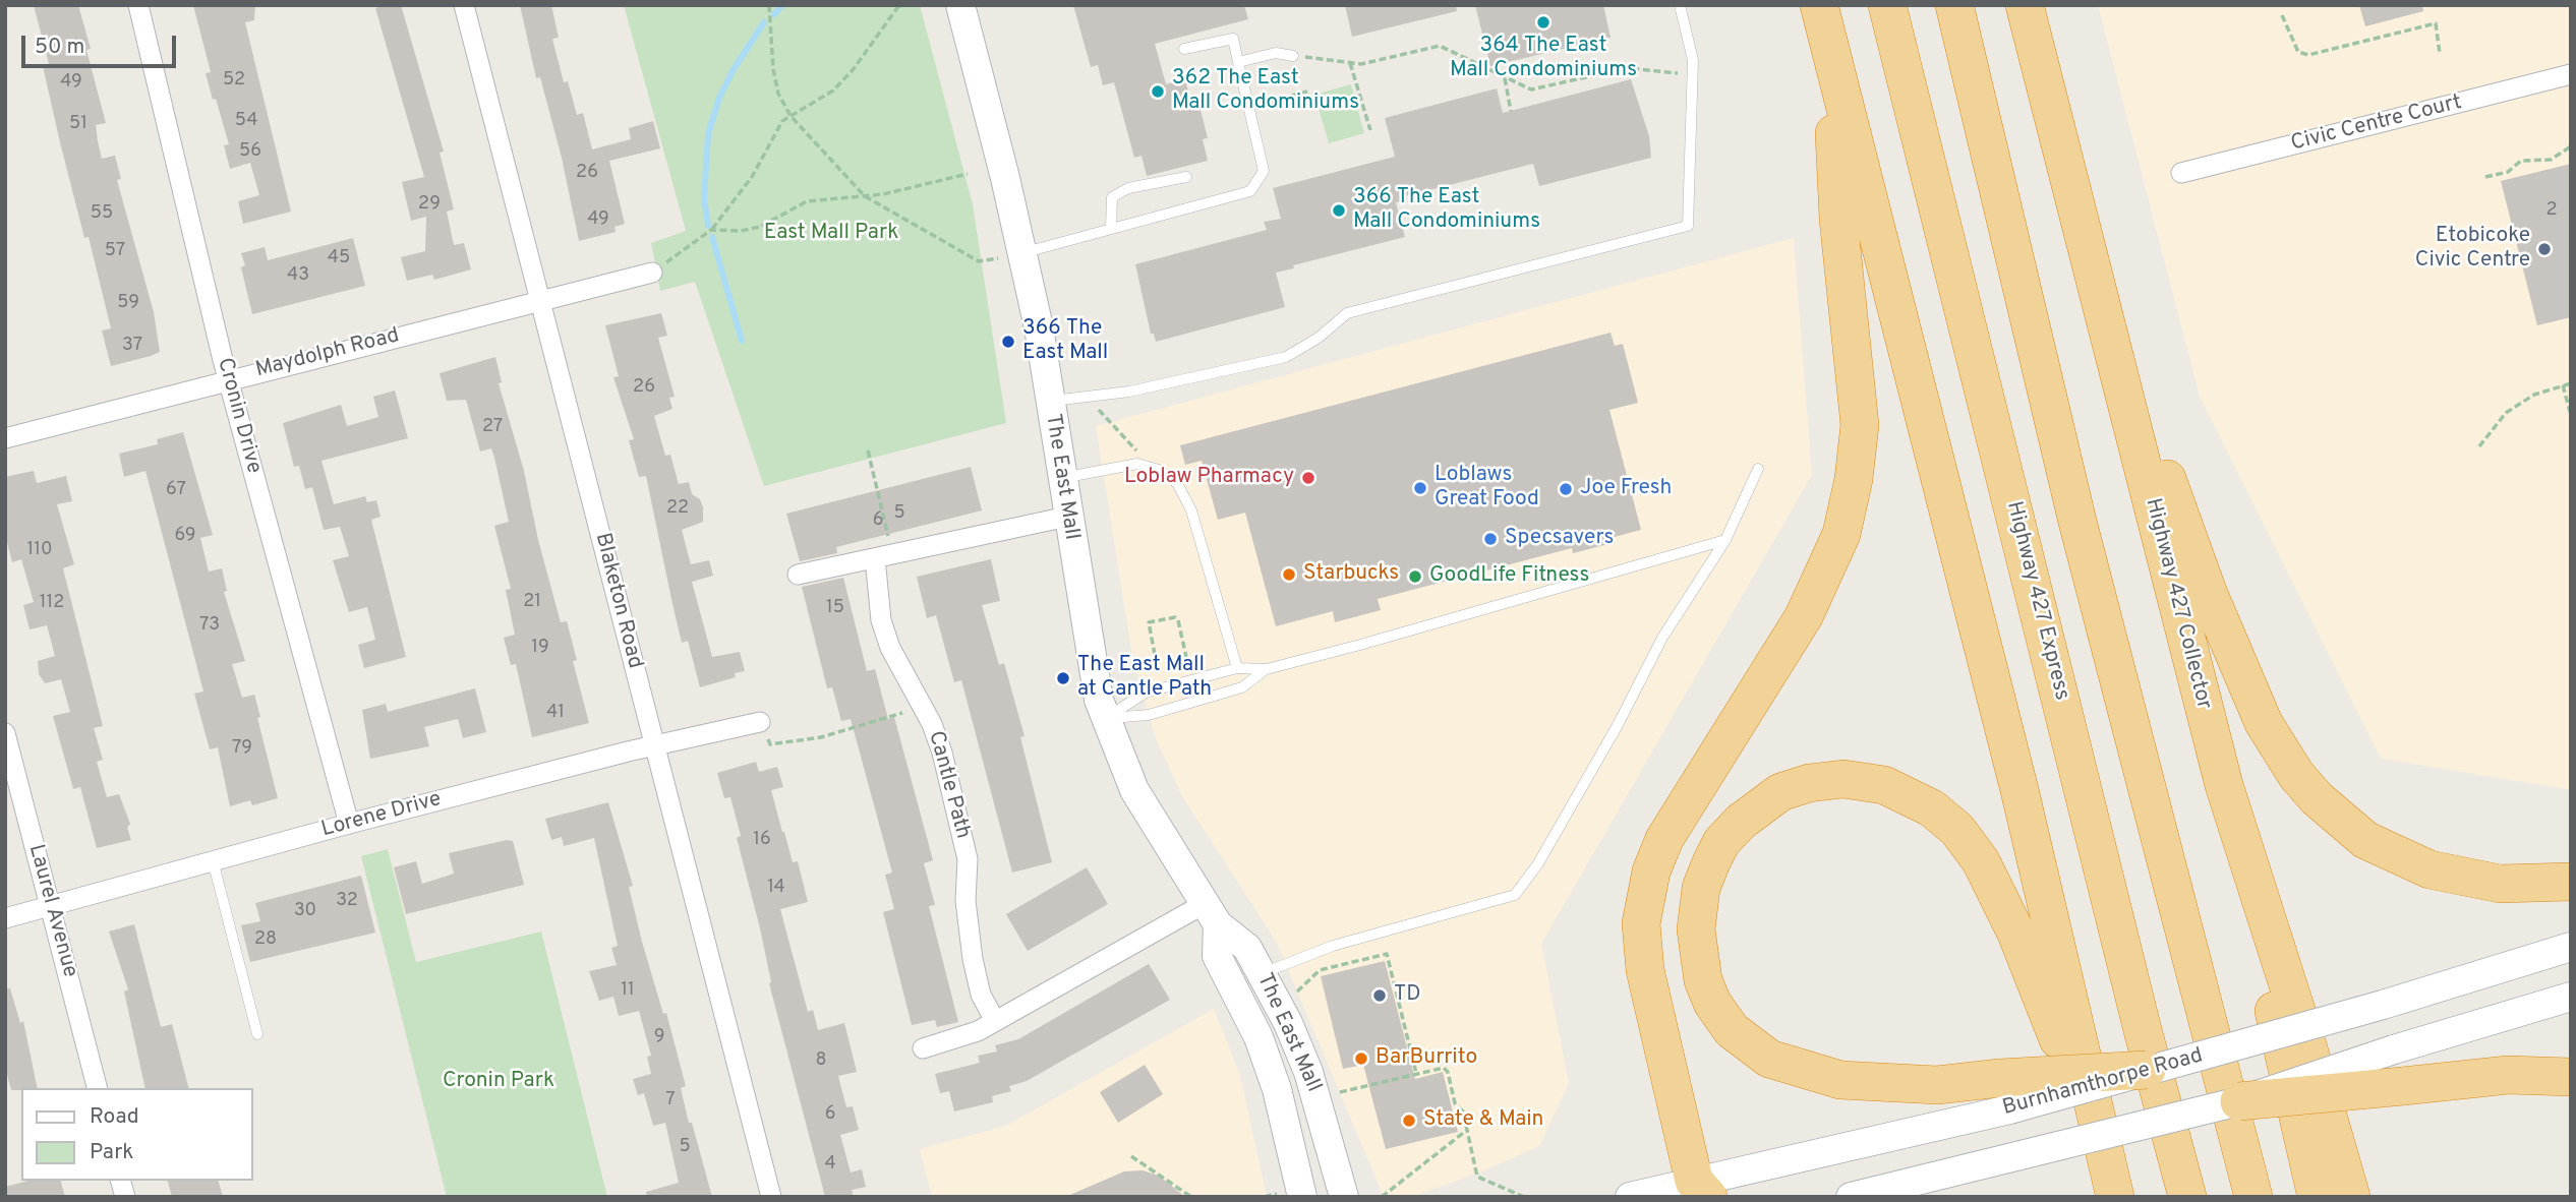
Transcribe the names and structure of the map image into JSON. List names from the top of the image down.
{
  "streets": {
    "highway": ["Highway 427 Express", "Highway 427 Collector"],
    "main road": ["The East Mall", "Burnhamthorpe Road"],
    "street": [
      "Civic Centre Court",
      "Maydolph Road",
      "Cronin Drive",
      "Blaketon Road",
      "Cantle Path",
      "Lorene Drive",
      "Laurel Avenue"
    ]
  },
  "crossings": [
    ["Maydolph Road", "Cronin Drive"],
    ["Maydolph Road", "Blaketon Road"],
    ["Cronin Drive", "Lorene Drive"],
    ["Blaketon Road", "Lorene Drive"],
    ["Lorene Drive", "Laurel Avenue"]
  ],
  "parks": ["East Mall Park", "Cronin Park"],
  "places": [
    "364 The East Mall Condominiums",
    "362 The East Mall Condominiums",
    "366 The East Mall Condominiums",
    "Etobicoke Civic Centre",
    "366 The East Mall",
    "Loblaw Pharmacy",
    "Loblaws Great Food",
    "Joe Fresh",
    "Specsavers",
    "Starbucks",
    "GoodLife Fitness",
    "The East Mall at Cantle Path",
    "TD",
    "BarBurrito",
    "State & Main"
  ],
  "house_numbers": [
    "52",
    "49",
    "54",
    "51",
    "56",
    "26",
    "29",
    "2",
    "55",
    "49",
    "57",
    "45",
    "43",
    "59",
    "37",
    "26",
    "27",
    "67",
    "22",
    "5",
    "6",
    "69",
    "110",
    "21",
    "112",
    "15",
    "73",
    "19",
    "41",
    "79",
    "16",
    "14",
    "32",
    "30",
    "28",
    "11",
    "9",
    "8",
    "7",
    "6",
    "5",
    "4"
  ],
  "legend": ["Road", "Park"],
  "scale_bar": "50 m"
}
